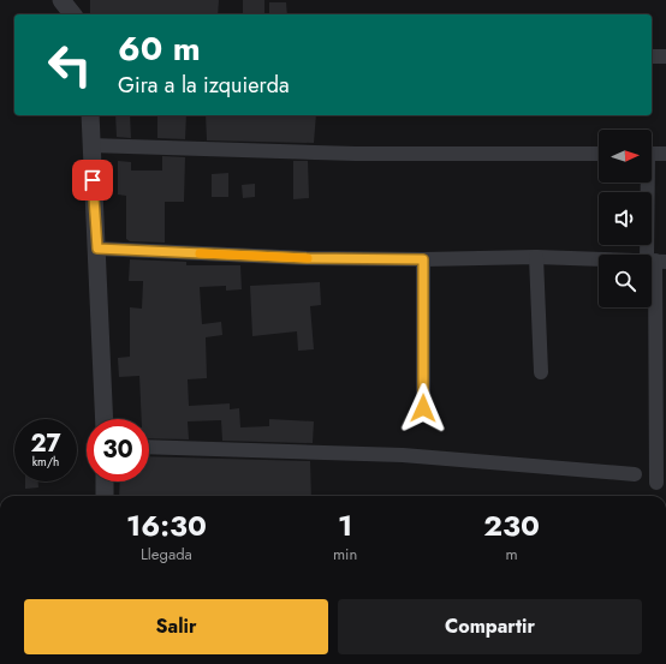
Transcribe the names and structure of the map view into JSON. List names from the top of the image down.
{
  "north": "right",
  "page": {
    "turn": ["60 m", "Gira a la izquierda"],
    "speed": "27 km/h",
    "limit": "30",
    "eta": [
      "16:30",
      "Llegada",
      "1",
      "min",
      "230",
      "m"
    ],
    "buttons": ["Salir", "Compartir"]
  }
}
